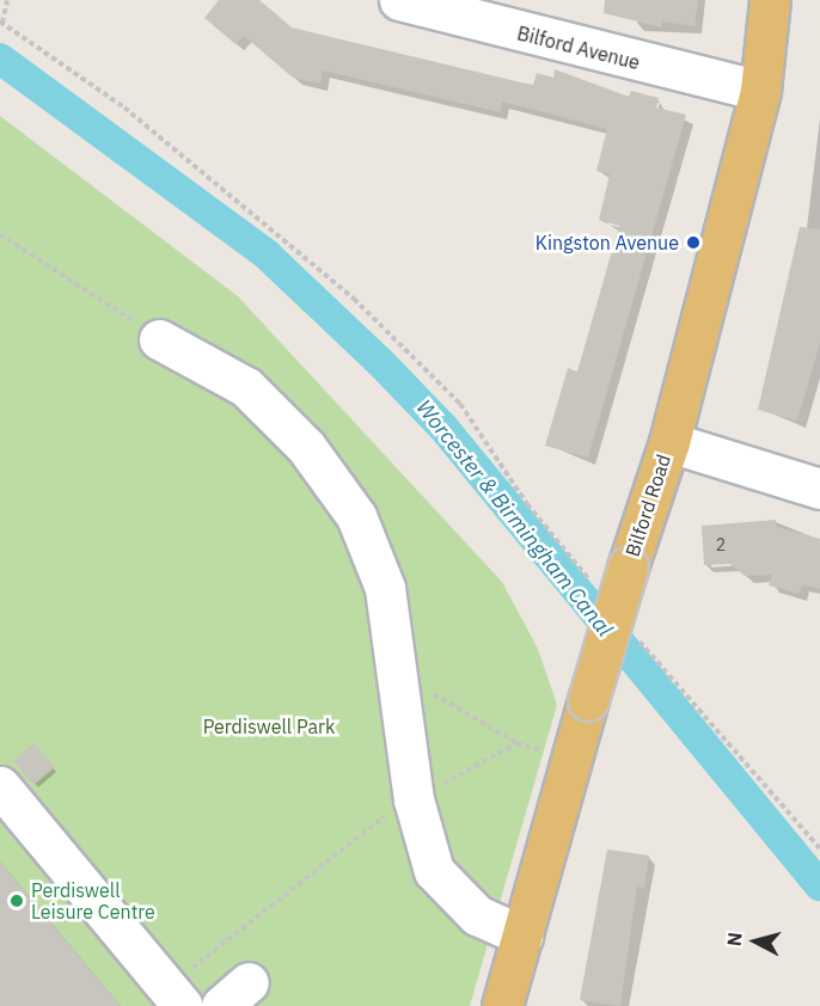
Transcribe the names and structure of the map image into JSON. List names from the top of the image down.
{
  "streets": {
    "main road": ["Bilford Road"],
    "street": ["Bilford Avenue"]
  },
  "crossings": [
    ["Bilford Avenue", "Bilford Road"]
  ],
  "water": ["Worcester & Birmingham Canal"],
  "parks": ["Perdiswell Park"],
  "places": ["Kingston Avenue", "Perdiswell Leisure Centre"],
  "house_numbers": ["2"],
  "north": "left"
}
